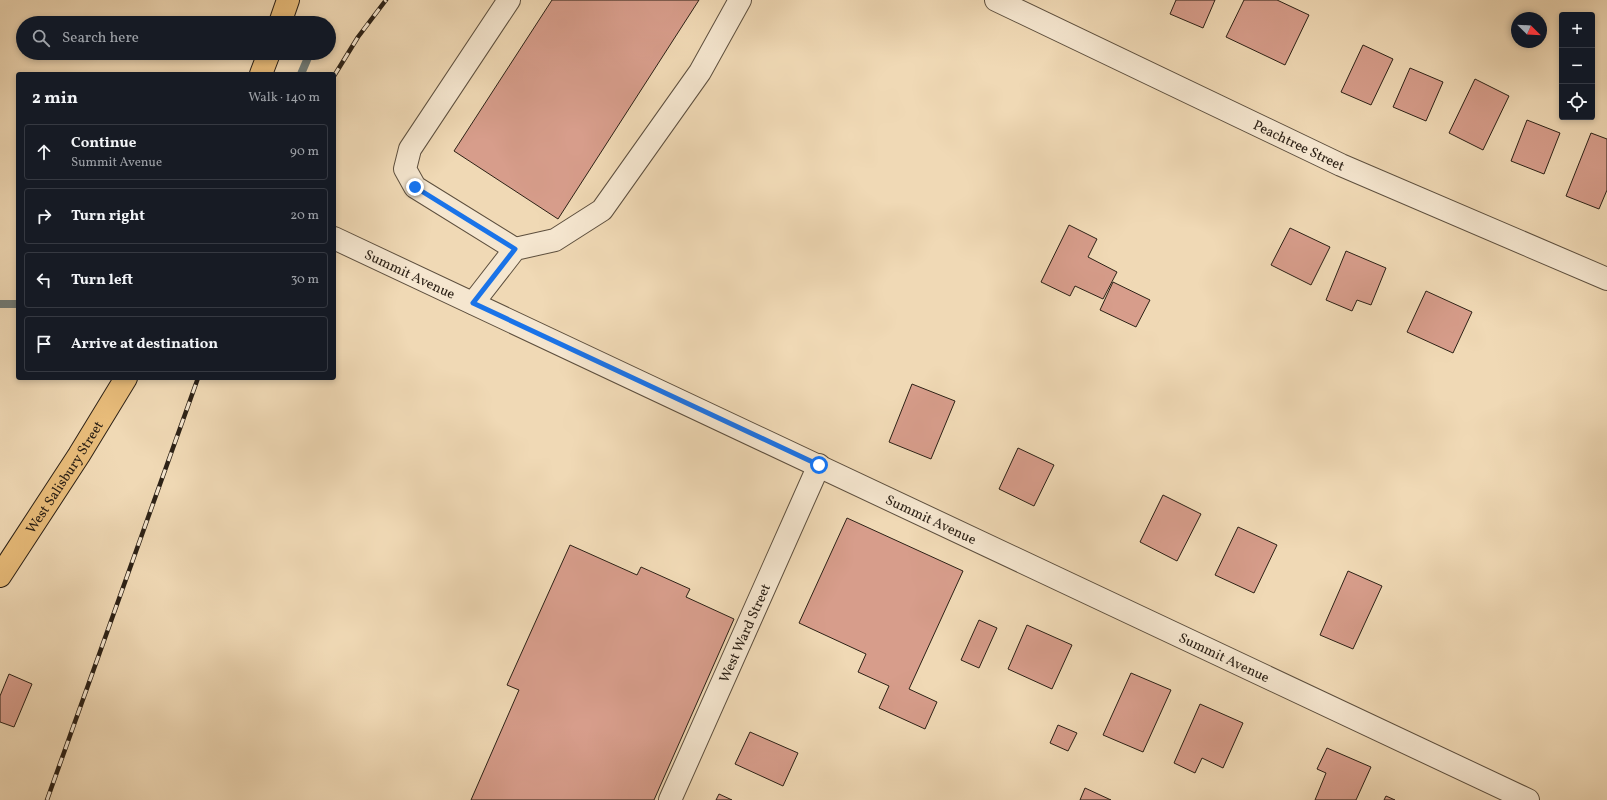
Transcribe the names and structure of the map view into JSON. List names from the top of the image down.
{
  "streets": {
    "main road": ["West Salisbury Street"],
    "street": ["Peachtree Street", "Summit Avenue", "West Ward Street"]
  },
  "crossings": [
    ["Summit Avenue", "West Ward Street"]
  ],
  "north": "bottom right",
  "page": {
    "map_buttons": ["+", "−"],
    "search": "Search here",
    "heading": ["2 min", "Walk · 140 m"],
    "list": [
      ["Continue", "Summit Avenue", "90 m"],
      ["Turn right", "20 m"],
      ["Turn left", "30 m"],
      "Arrive at destination"
    ]
  }
}
